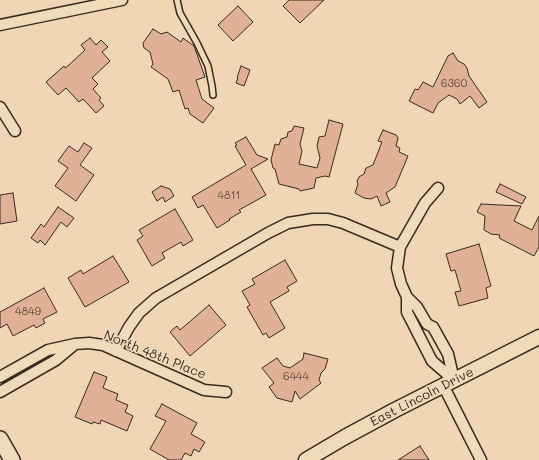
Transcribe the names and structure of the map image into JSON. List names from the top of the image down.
{
  "streets": {
    "main road": ["East Lincoln Drive"],
    "street": ["North 48th Place"]
  },
  "house_numbers": [
    "6360",
    "4811",
    "4849",
    "6444"
  ]
}
